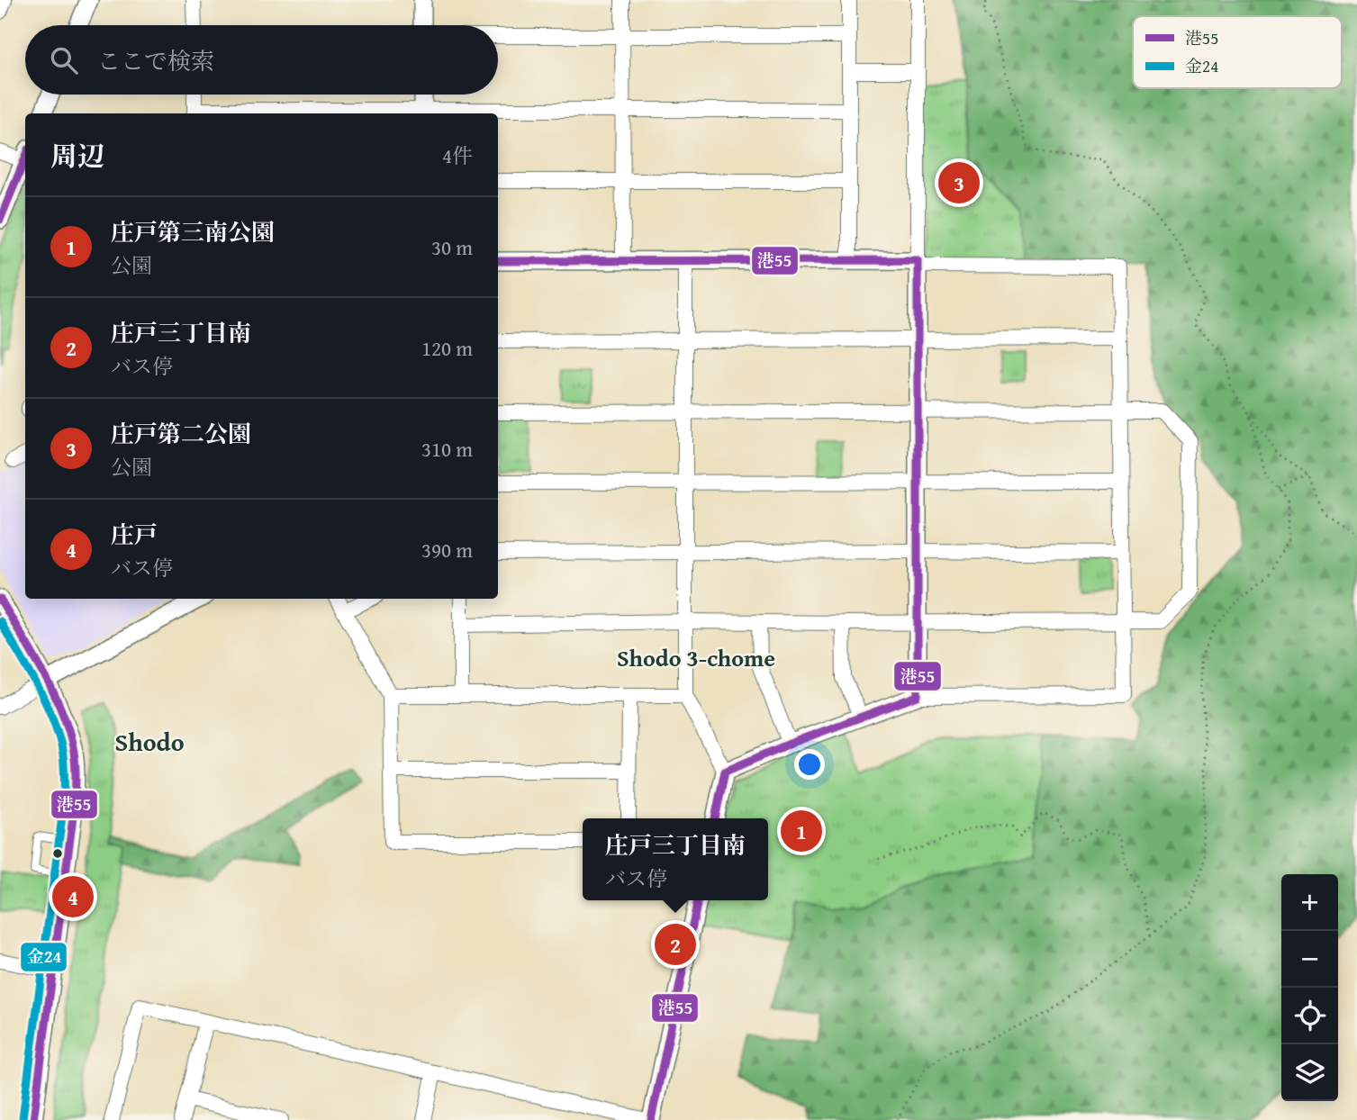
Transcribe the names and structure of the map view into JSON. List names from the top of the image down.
{
  "districts": ["Shodo 3-chome", "Shodo"],
  "lines": ["transit line 港55", "transit line 金24"],
  "legend": ["港55", "金24"],
  "page": {
    "search": "ここで検索",
    "heading": ["周辺", "4件"],
    "pins": [
      "3",
      "1",
      "4",
      "2"
    ],
    "list": [
      {
        "mark": "1",
        "name": "庄戸第三南公園",
        "note": "公園",
        "value": "30 m"
      },
      {
        "mark": "2",
        "name": "庄戸三丁目南",
        "note": "バス停",
        "value": "120 m"
      },
      {
        "mark": "3",
        "name": "庄戸第二公園",
        "note": "公園",
        "value": "310 m"
      },
      {
        "mark": "4",
        "name": "庄戸",
        "note": "バス停",
        "value": "390 m"
      }
    ],
    "popup": ["庄戸三丁目南", "バス停"],
    "map_buttons": ["+", "−"]
  }
}
